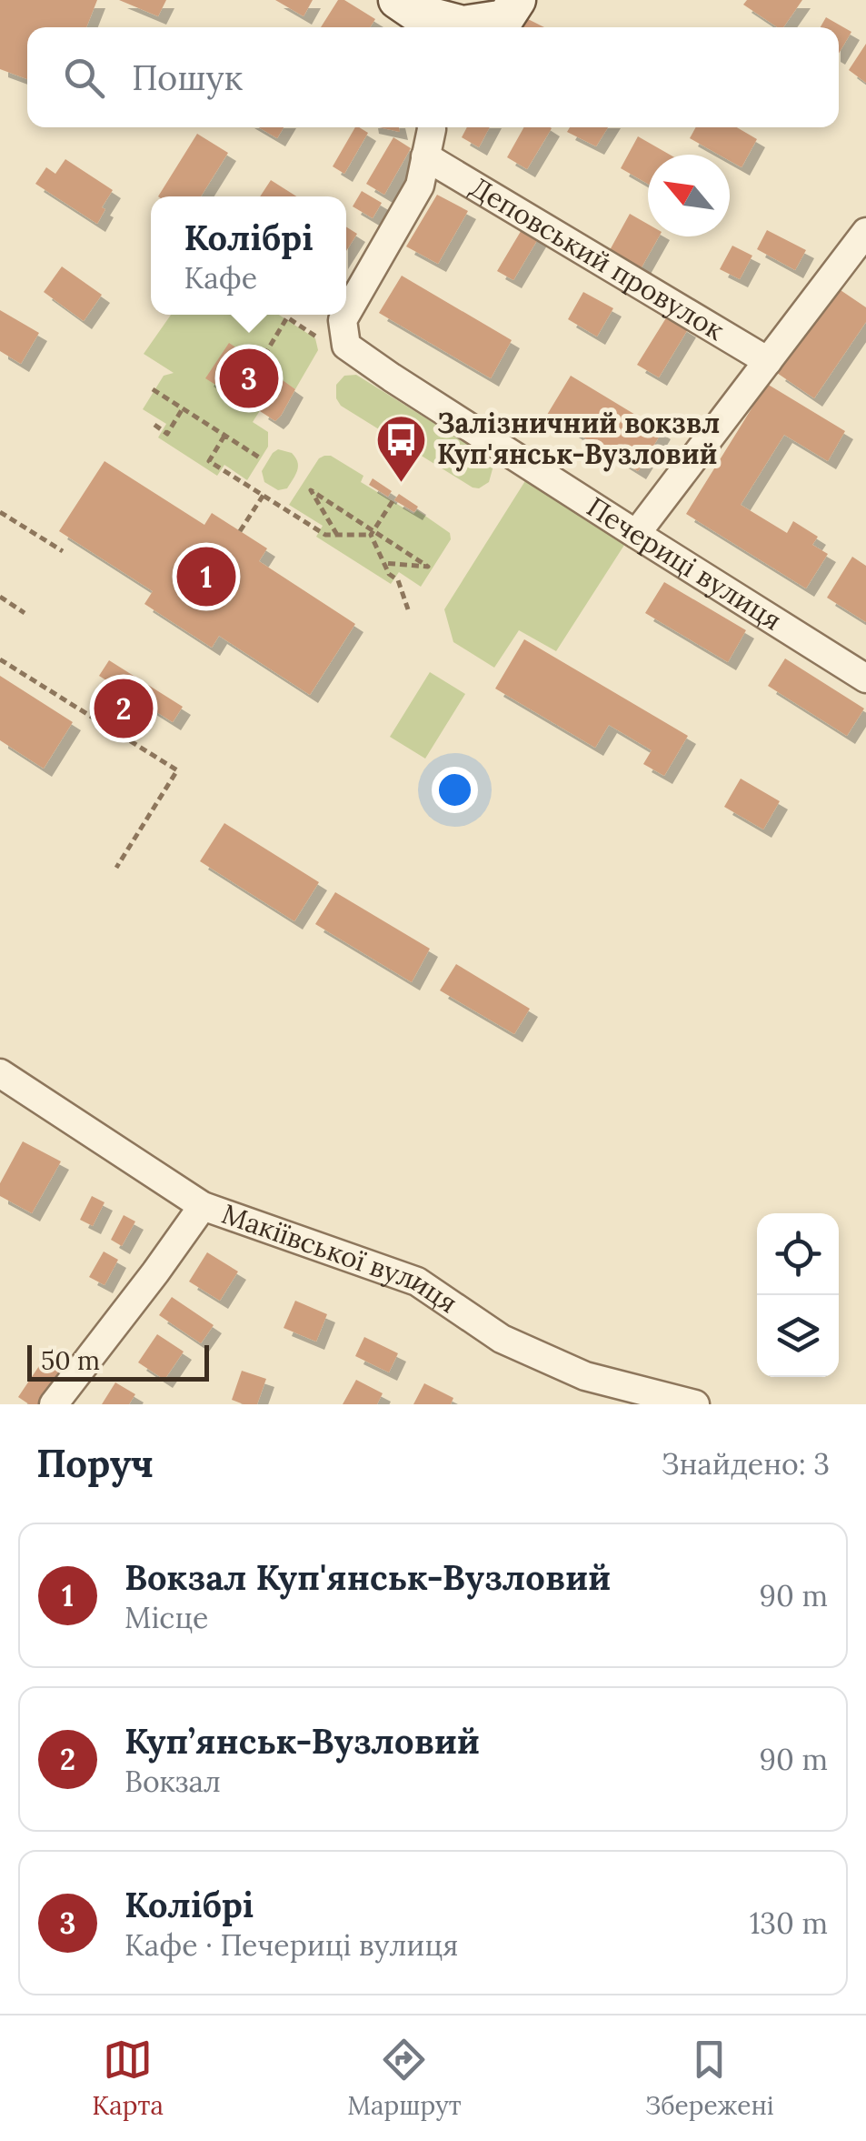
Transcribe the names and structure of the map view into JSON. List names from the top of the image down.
{
  "streets": {
    "street": ["Деповський провулок", "Печериці вулиця", "Макіївської вулиця"]
  },
  "crossings": [
    ["Деповський провулок", "Печериці вулиця"]
  ],
  "places": {
    "bus stop": ["Залізничний вокзвл Куп'янськ-Вузловий"]
  },
  "scale_bar": "50 m",
  "north": "top left",
  "page": {
    "search": "Пошук",
    "popup": ["Колібрі", "Кафе"],
    "pins": ["3", "1", "2"],
    "scale": "50 m",
    "heading": ["Поруч", "Знайдено: 3"],
    "list": [
      {
        "mark": "1",
        "name": "Вокзал Куп'янськ-Вузловий",
        "note": "Місце",
        "value": "90 m"
      },
      {
        "mark": "2",
        "name": "Куп’янськ-Вузловий",
        "note": "Вокзал",
        "value": "90 m"
      },
      {
        "mark": "3",
        "name": "Колібрі",
        "note": "Кафе · Печериці вулиця",
        "value": "130 m"
      }
    ],
    "nav": ["Карта", "Маршрут", "Збережені"]
  }
}
